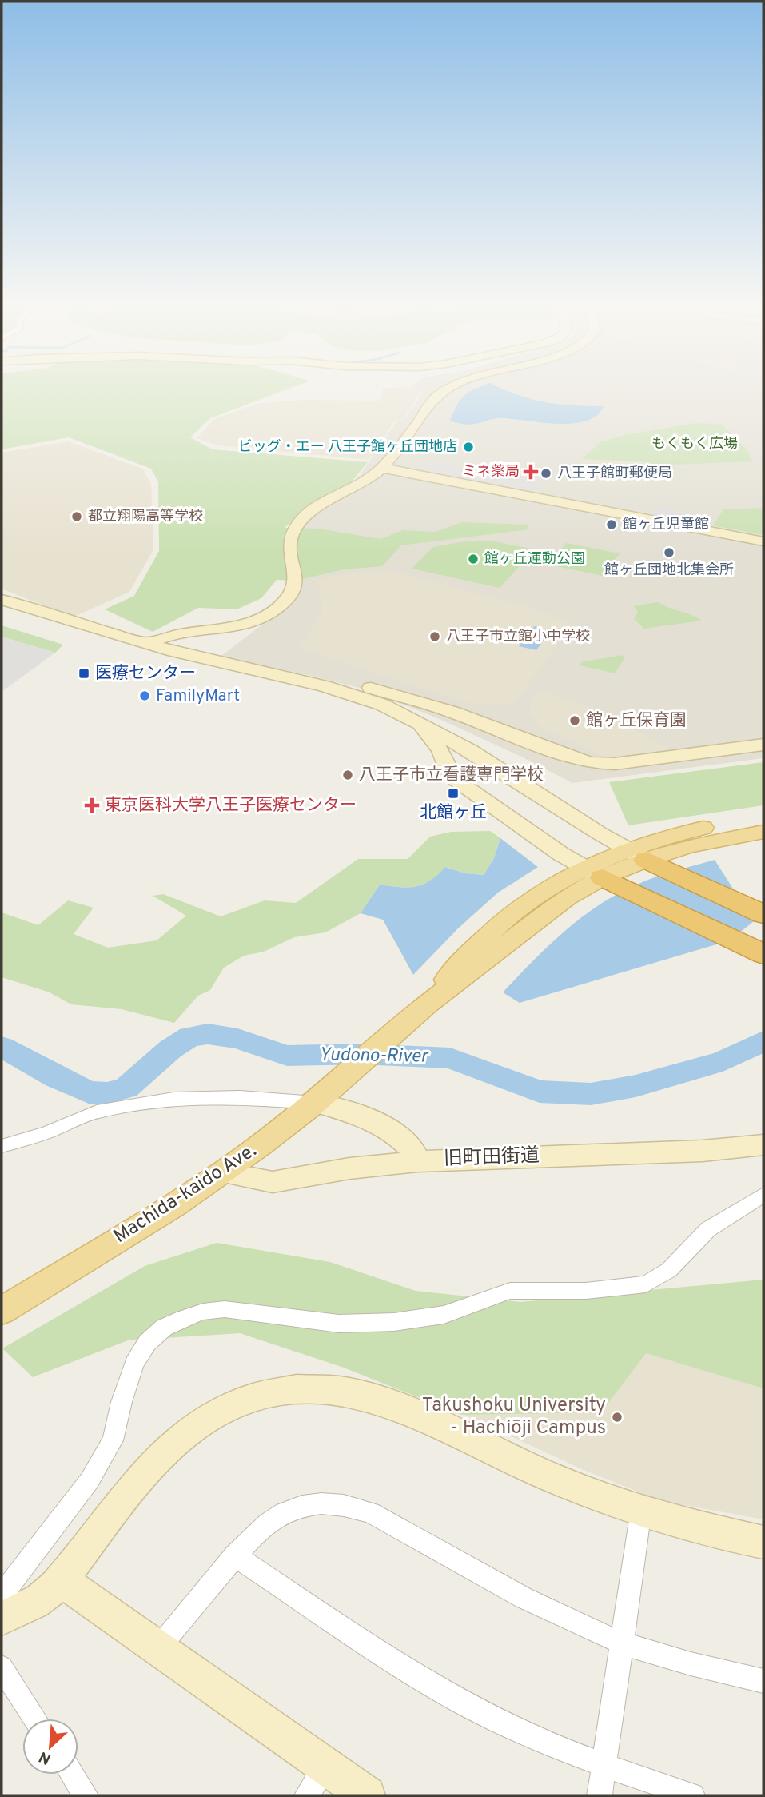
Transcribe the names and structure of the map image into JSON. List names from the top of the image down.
{
  "streets": {
    "main road": ["Machida-kaido Ave."],
    "street": ["旧町田街道"]
  },
  "crossings": [
    ["旧町田街道", "Machida-kaido Ave."]
  ],
  "water": ["Yudono-River"],
  "parks": ["もくもく広場"],
  "places": {
    "other": [
      "ビッグ・エー 八王子館ヶ丘団地店",
      "八王子館町郵便局",
      "都立翔陽高等学校",
      "館ヶ丘児童館",
      "館ヶ丘団地北集会所",
      "館ヶ丘運動公園",
      "八王子市立館小中学校",
      "FamilyMart",
      "館ヶ丘保育園",
      "八王子市立看護専門学校",
      "Takushoku University - Hachiōji Campus"
    ],
    "health": ["ミネ薬局", "東京医科大学八王子医療センター"],
    "transit": ["医療センター", "北館ヶ丘"]
  },
  "north": "bottom left"
}
